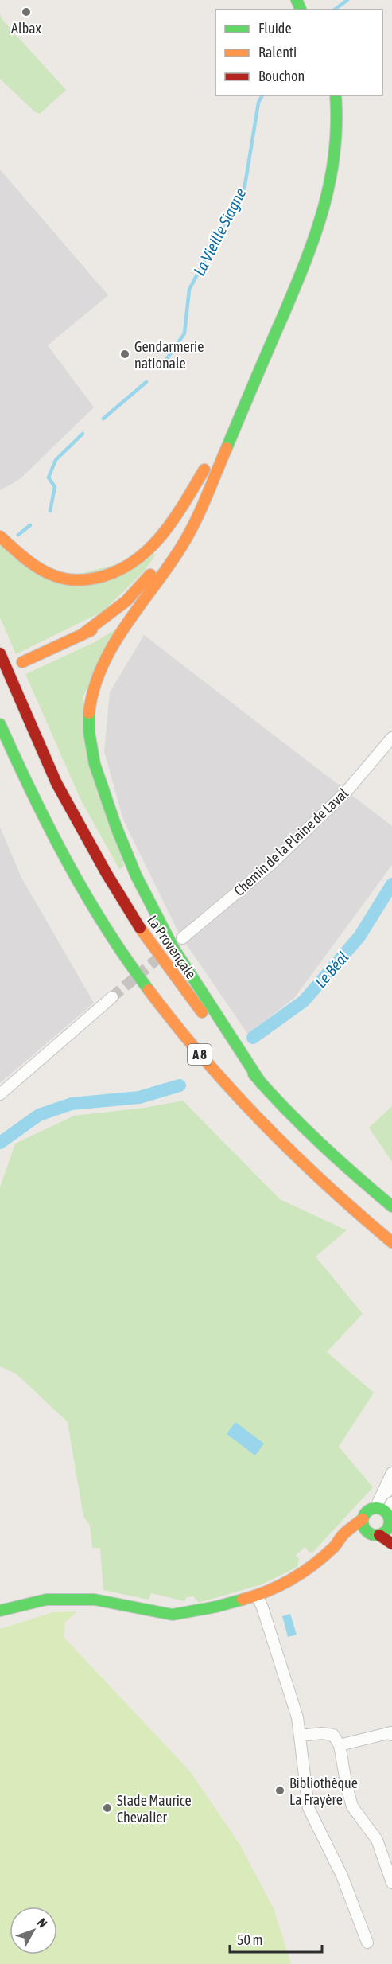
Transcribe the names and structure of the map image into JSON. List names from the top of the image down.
{
  "streets": {
    "main road": ["La Provençale", "A 8"],
    "street": ["Chemin de la Plaine de Laval"]
  },
  "water": ["La Vieille Siagne", "Le Béal"],
  "places": [
    "Albax",
    "Gendarmerie nationale",
    "Bibliothèque La Frayère",
    "Stade Maurice Chevalier"
  ],
  "legend": ["Fluide", "Ralenti", "Bouchon"],
  "scale_bar": "50 m",
  "north": "top right"
}
